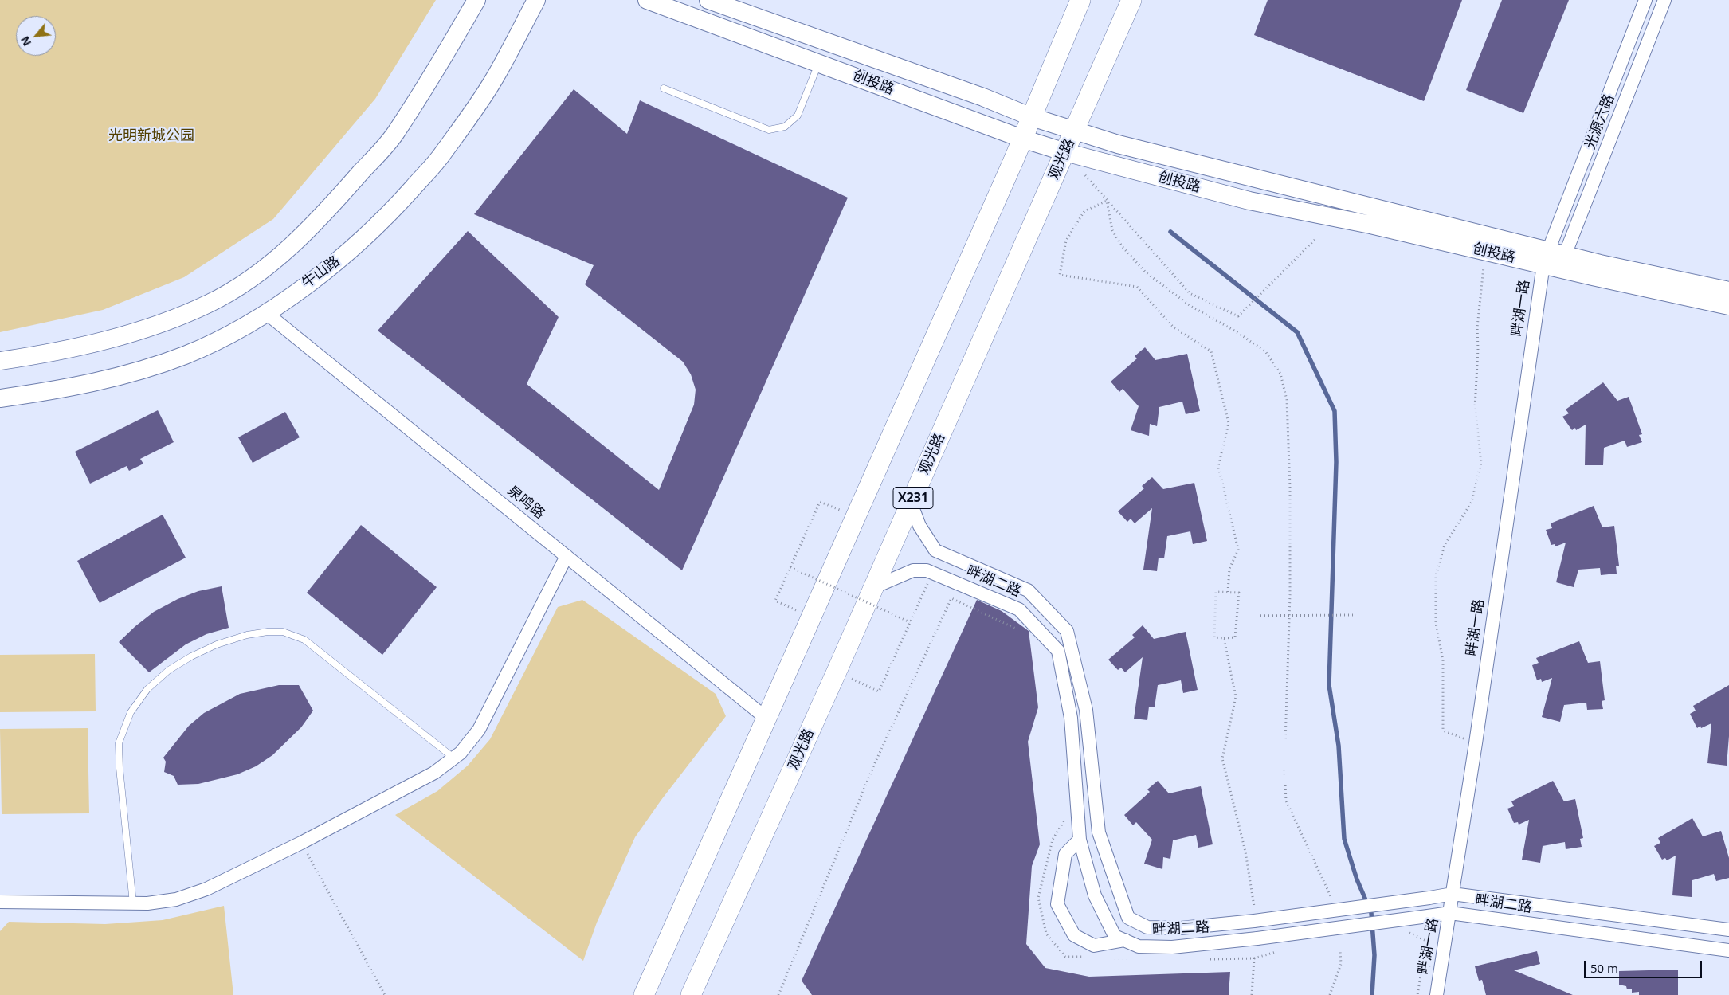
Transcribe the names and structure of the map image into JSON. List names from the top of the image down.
{
  "streets": {
    "main road": ["观光路", "X231"],
    "street": [
      "创投路",
      "光源六路",
      "牛山路",
      "畔湖一路",
      "泉鸣路",
      "畔湖二路"
    ]
  },
  "crossings": [
    ["创投路", "光源六路"],
    ["创投路", "观光路"],
    ["创投路", "畔湖一路"],
    ["光源六路", "畔湖一路"],
    ["观光路", "畔湖二路"],
    ["牛山路", "泉鸣路"],
    ["畔湖一路", "畔湖二路"]
  ],
  "parks": ["光明新城公园"],
  "scale_bar": "50 m",
  "north": "bottom left"
}
